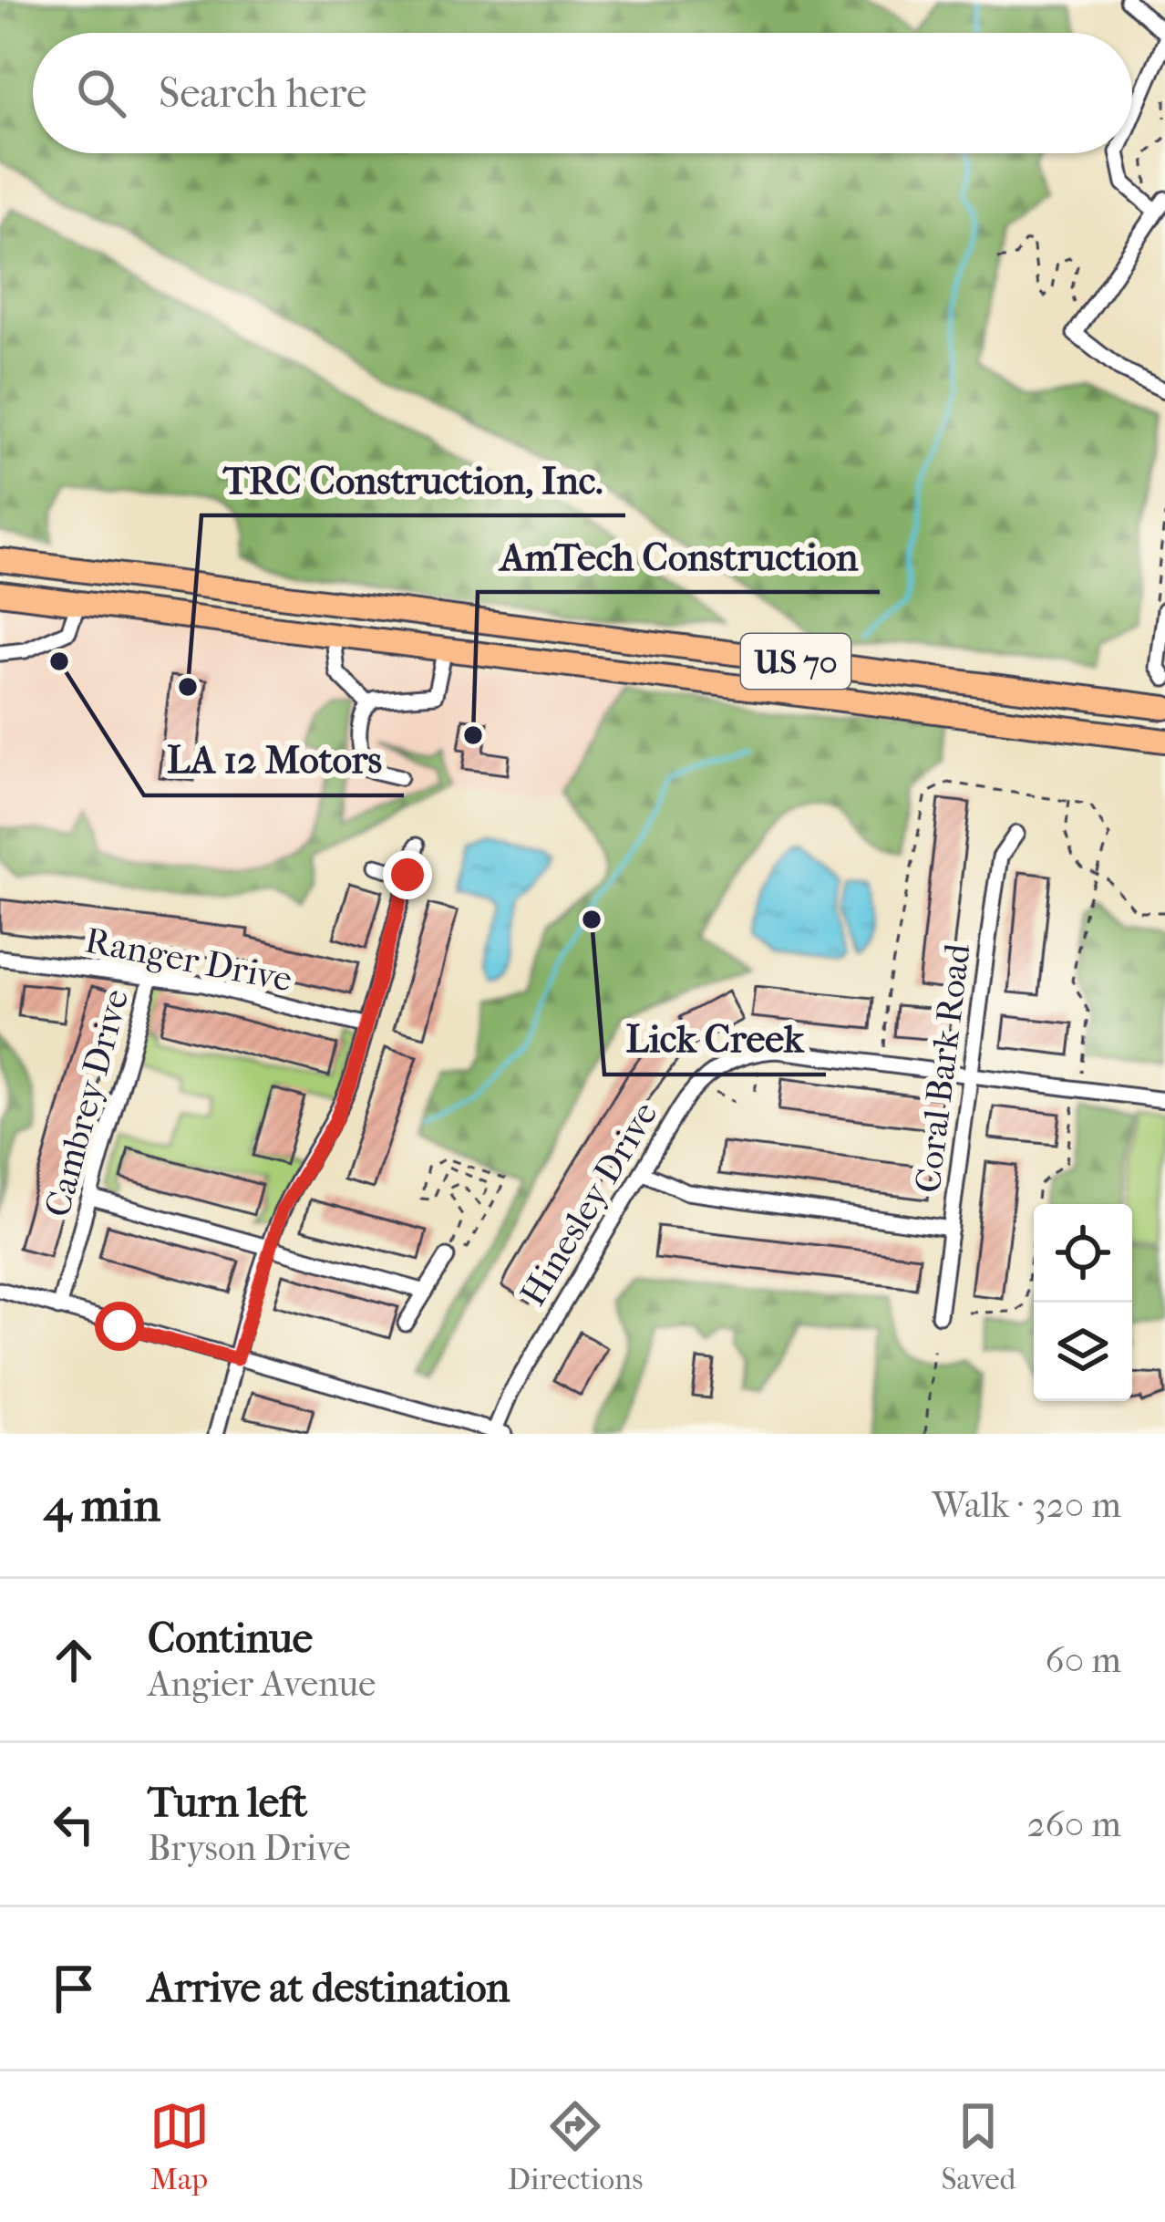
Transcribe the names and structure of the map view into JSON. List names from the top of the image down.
{
  "streets": {
    "highway": ["US 70"],
    "street": [
      "Ranger Drive",
      "Coral Bark Road",
      "Cambrey Drive",
      "Hinesley Drive"
    ]
  },
  "crossings": [
    ["Ranger Drive", "Cambrey Drive"],
    ["Coral Bark Road", "Hinesley Drive"]
  ],
  "places": [
    "LA 12 Motors",
    "TRC Construction, Inc.",
    "AmTech Construction",
    "Lick Creek"
  ],
  "page": {
    "search": "Search here",
    "heading": ["4 min", "Walk · 320 m"],
    "list": [
      ["Continue", "Angier Avenue", "60 m"],
      ["Turn left", "Bryson Drive", "260 m"],
      "Arrive at destination"
    ],
    "nav": ["Map", "Directions", "Saved"]
  }
}
